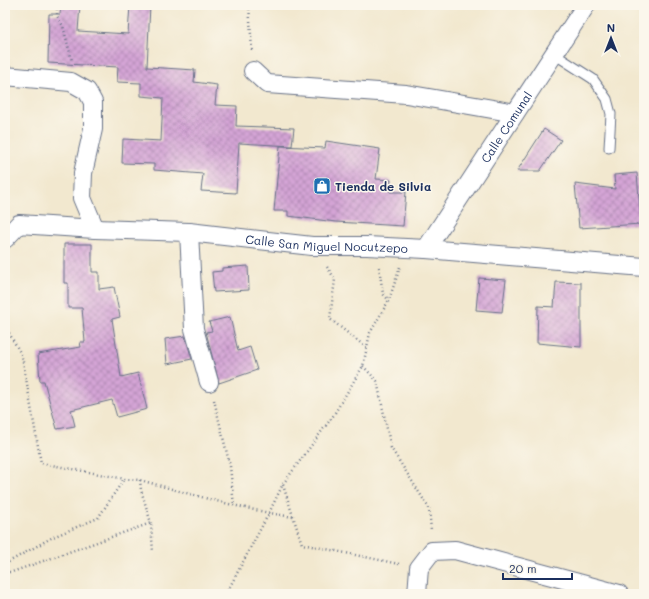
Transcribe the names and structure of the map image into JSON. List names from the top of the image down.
{
  "streets": {
    "street": ["Calle Comunal", "Calle San Miguel Nocutzepo"]
  },
  "crossings": [
    ["Calle Comunal", "Calle San Miguel Nocutzepo"]
  ],
  "places": {
    "shop": ["Tienda de Silvia"]
  },
  "scale_bar": "20 m",
  "north": "top"
}
